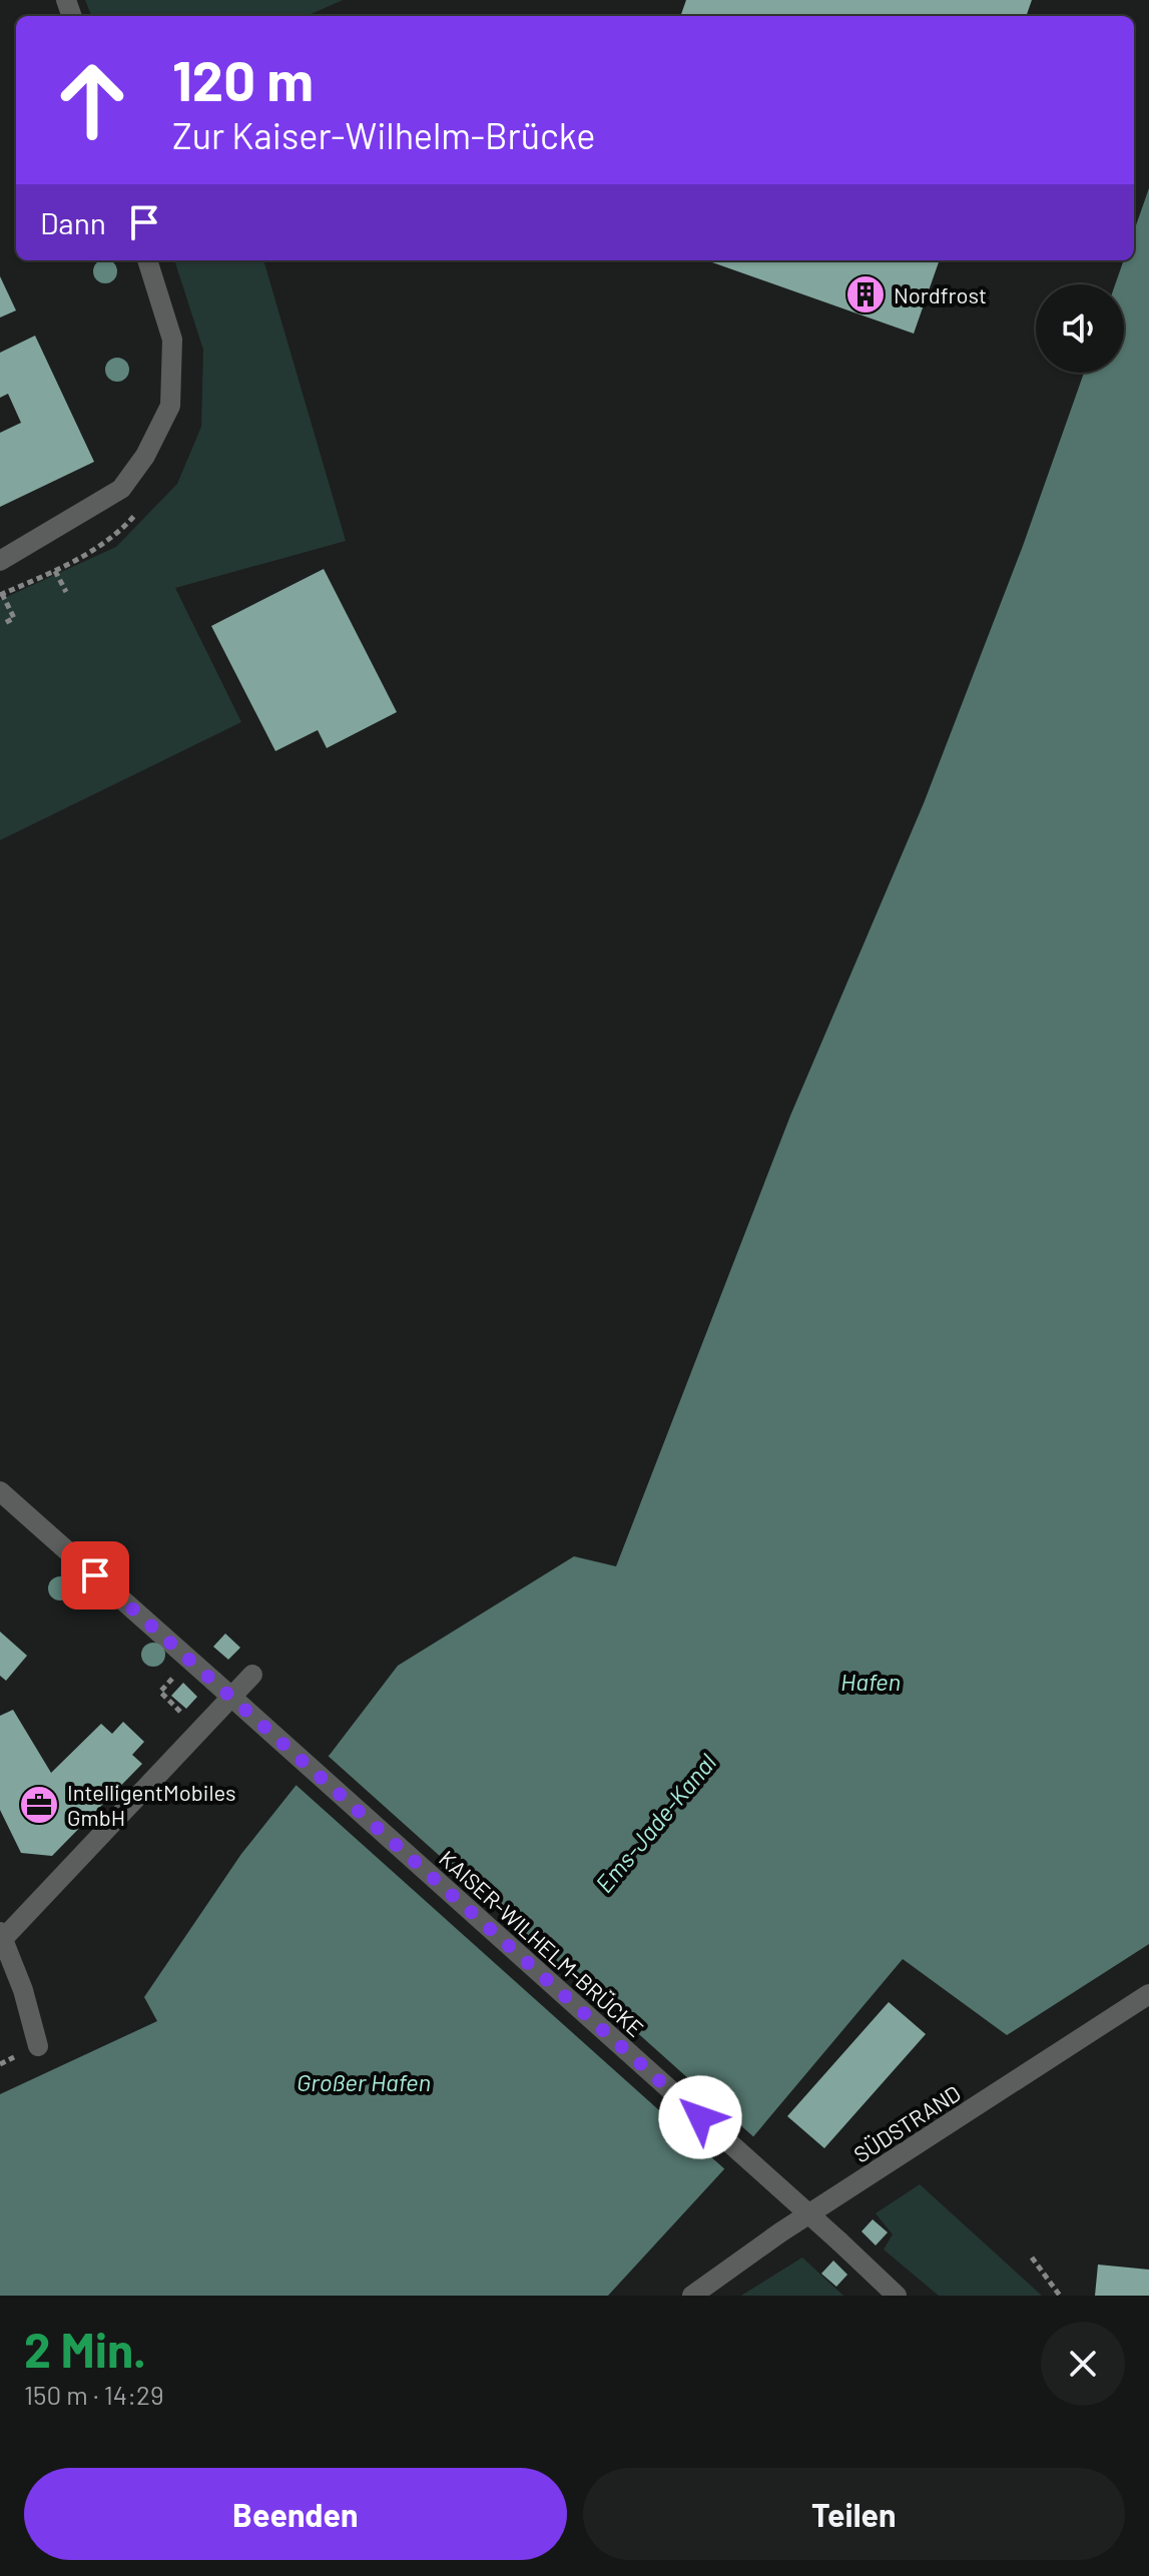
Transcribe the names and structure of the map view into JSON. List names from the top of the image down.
{
  "streets": {
    "street": ["KAISER-WILHELM-BRÜCKE", "SÜDSTRAND"]
  },
  "water": ["Hafen", "Ems-Jade-Kanal", "Großer Hafen"],
  "places": {
    "building": ["Nordfrost"],
    "office": ["IntelligentMobiles GmbH"]
  },
  "page": {
    "turn": ["120 m", "Zur Kaiser-Wilhelm-Brücke"],
    "then": "Dann",
    "heading": ["2 Min.", "150 m · 14:29"],
    "buttons": ["Beenden", "Teilen"]
  }
}
